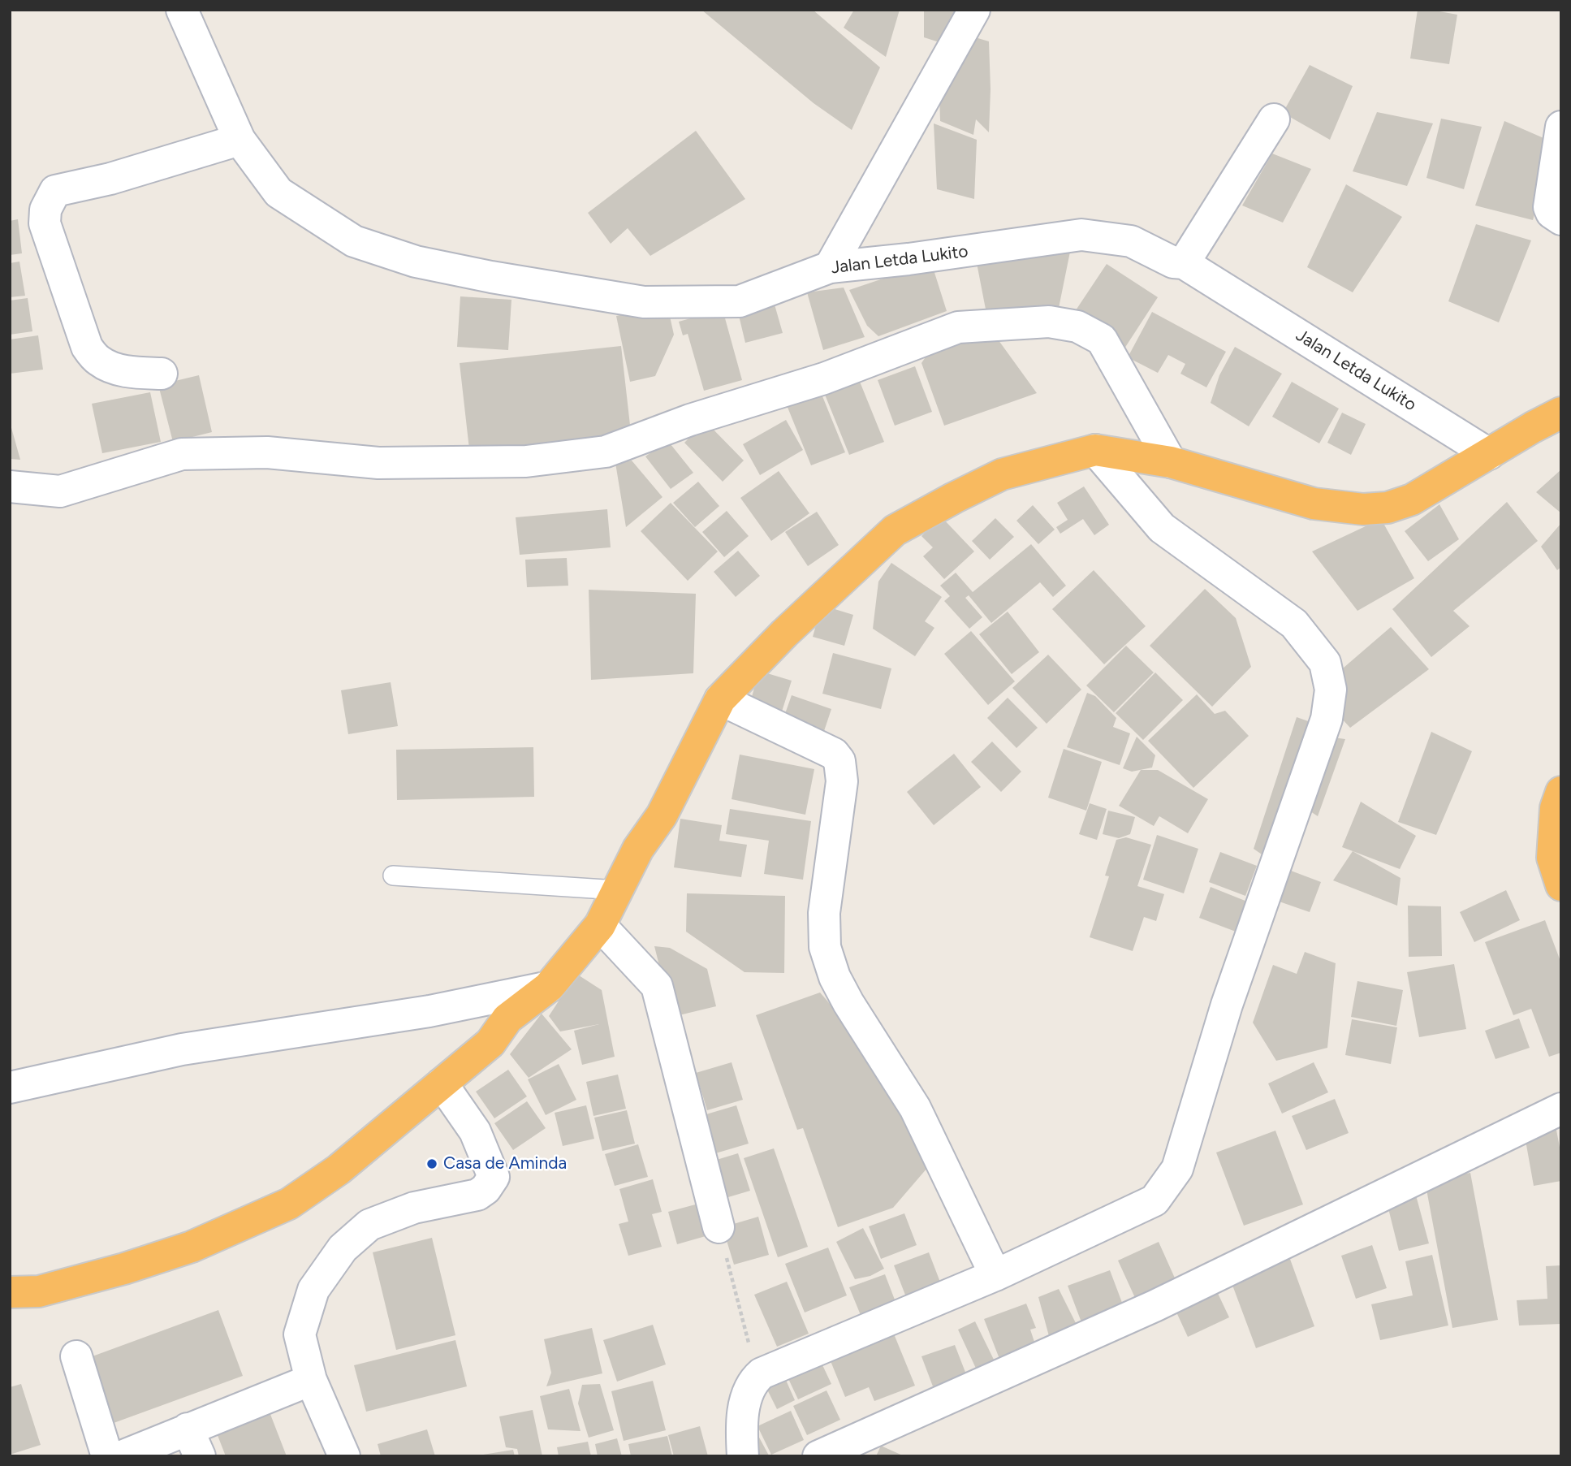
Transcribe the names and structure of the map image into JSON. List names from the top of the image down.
{
  "streets": {
    "street": ["Jalan Letda Lukito"]
  },
  "places": ["Casa de Aminda"]
}
